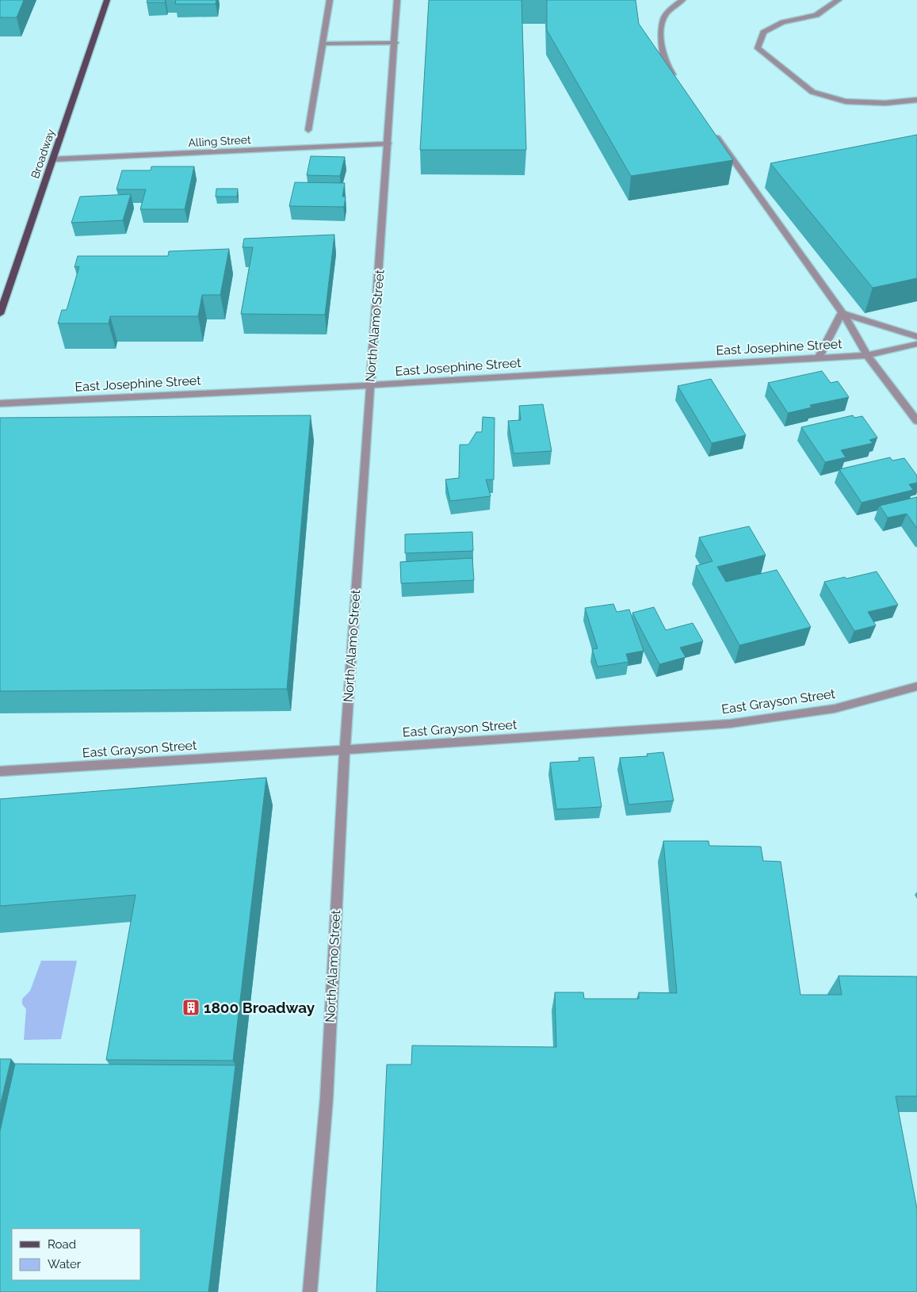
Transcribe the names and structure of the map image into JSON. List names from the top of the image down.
{
  "streets": {
    "main road": ["Broadway"],
    "street": [
      "Alling Street",
      "North Alamo Street",
      "East Josephine Street",
      "East Grayson Street"
    ]
  },
  "crossings": [
    ["Alling Street", "Broadway"],
    ["Alling Street", "North Alamo Street"],
    ["North Alamo Street", "East Josephine Street"],
    ["North Alamo Street", "East Grayson Street"]
  ],
  "places": {
    "building": ["1800 Broadway"]
  },
  "legend": ["Road", "Water"]
}
